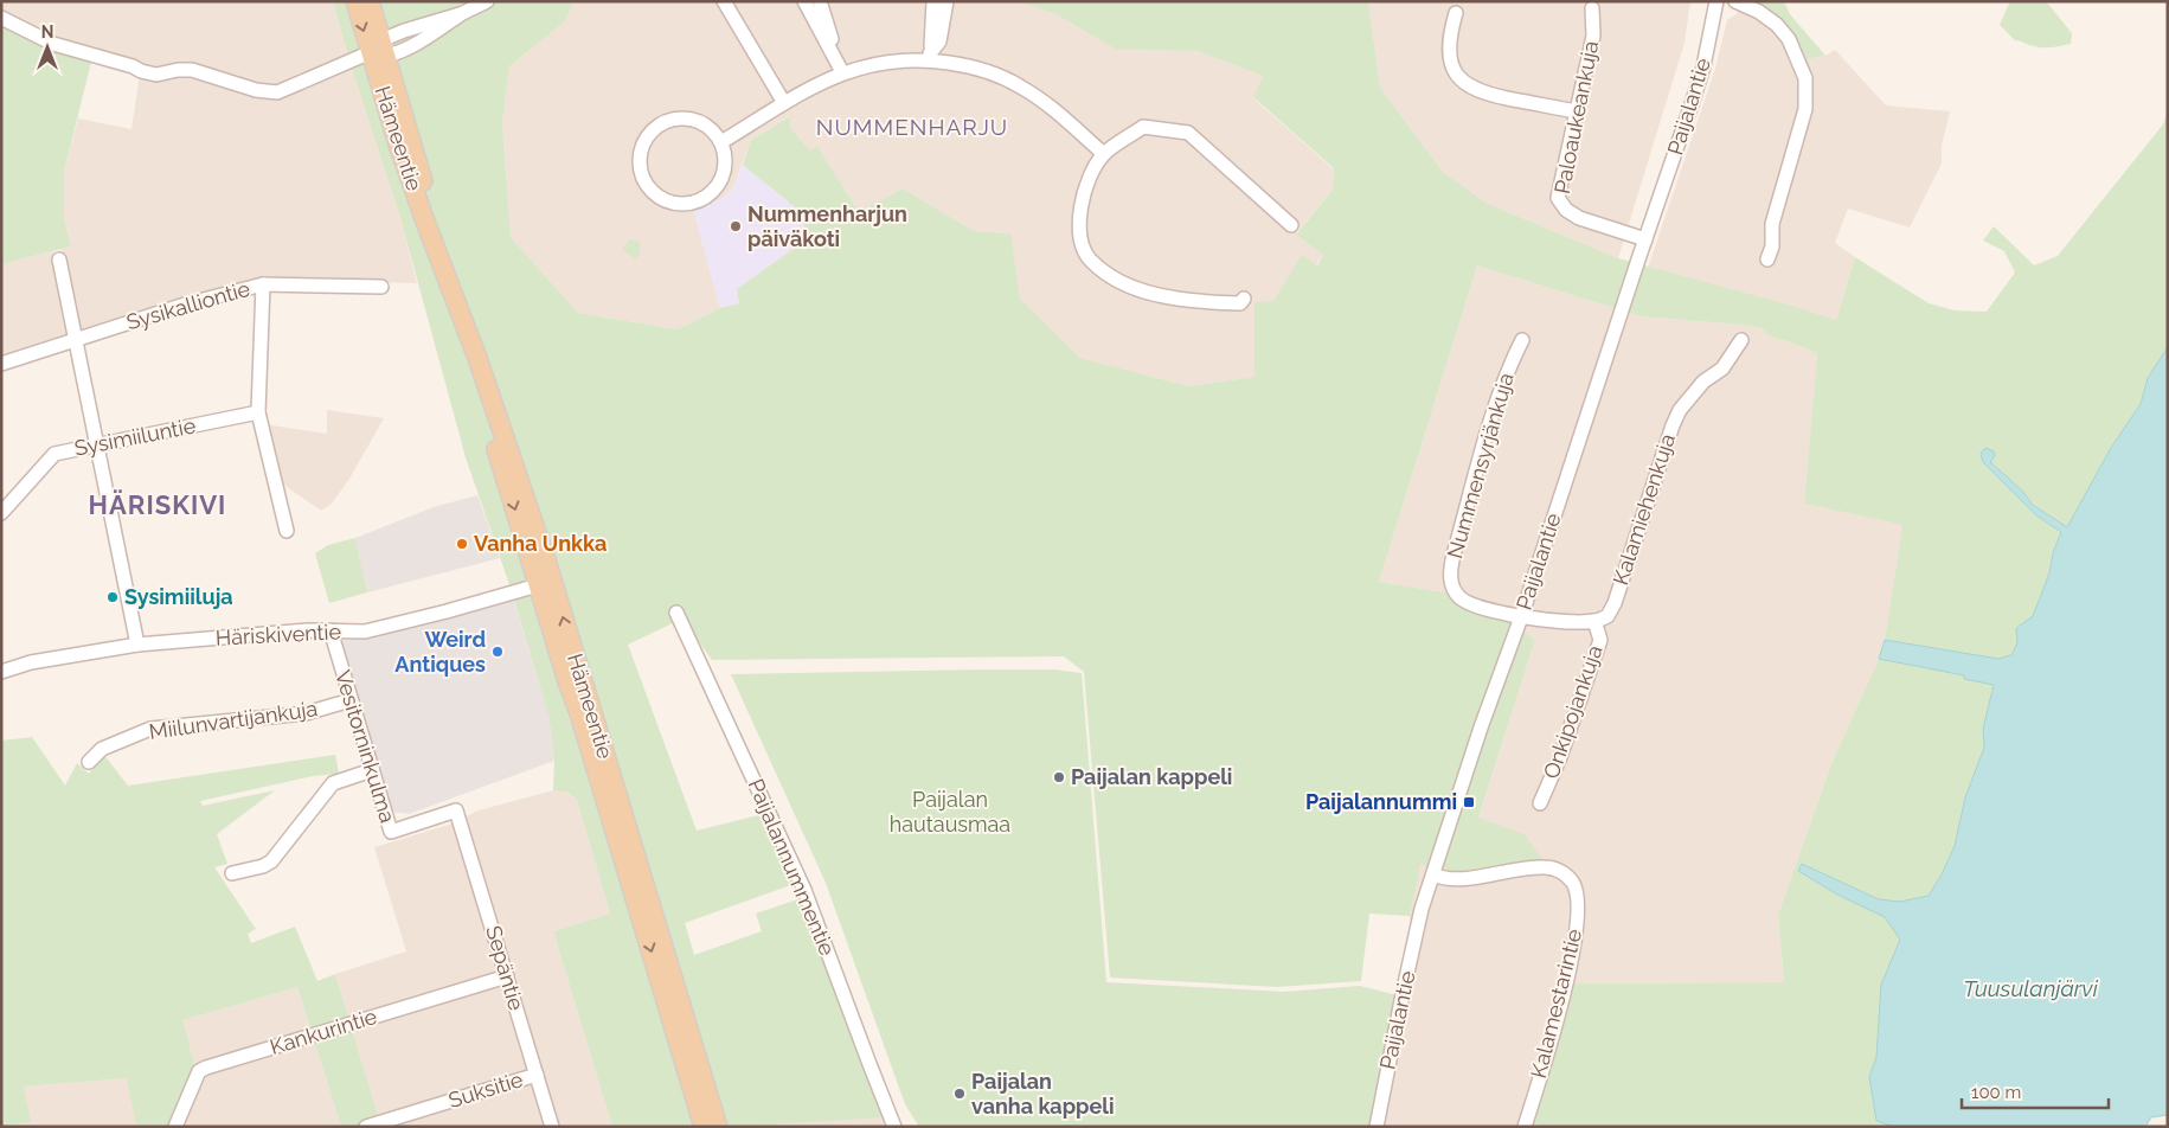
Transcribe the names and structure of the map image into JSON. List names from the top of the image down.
{
  "streets": {
    "main road": ["Hämeentie"],
    "street": [
      "Paijalantie",
      "Paloaukeankuja",
      "Sysikalliontie",
      "Sysimiiluntie",
      "Nummensyrjänkuja",
      "Kalamiehenkuja",
      "Häriskiventie",
      "Onkipojankuja",
      "Miilunvartijankuja",
      "Vesitorninkulma",
      "Paijalannummentie",
      "Sepäntie",
      "Kalamestarintie",
      "Kankurintie",
      "Suksitie"
    ]
  },
  "crossings": [
    ["Paijalantie", "Paloaukeankuja"],
    ["Paijalantie", "Nummensyrjänkuja"],
    ["Paijalantie", "Kalamestarintie"],
    ["Hämeentie", "Häriskiventie"],
    ["Kalamiehenkuja", "Onkipojankuja"],
    ["Häriskiventie", "Vesitorninkulma"],
    ["Miilunvartijankuja", "Vesitorninkulma"],
    ["Vesitorninkulma", "Sepäntie"],
    ["Sepäntie", "Kankurintie"],
    ["Sepäntie", "Suksitie"]
  ],
  "districts": ["NUMMENHARJU", "HÄRISKIVI"],
  "water": ["Tuusulanjärvi"],
  "parks": ["Paijalan hautausmaa"],
  "places": {
    "other": [
      "Nummenharjun päiväkoti",
      "Vanha Unkka",
      "Sysimiiluja",
      "Weird Antiques",
      "Paijalan kappeli",
      "Paijalan vanha kappeli"
    ],
    "transit": ["Paijalannummi"]
  },
  "scale_bar": "100 m",
  "north": "top"
}
